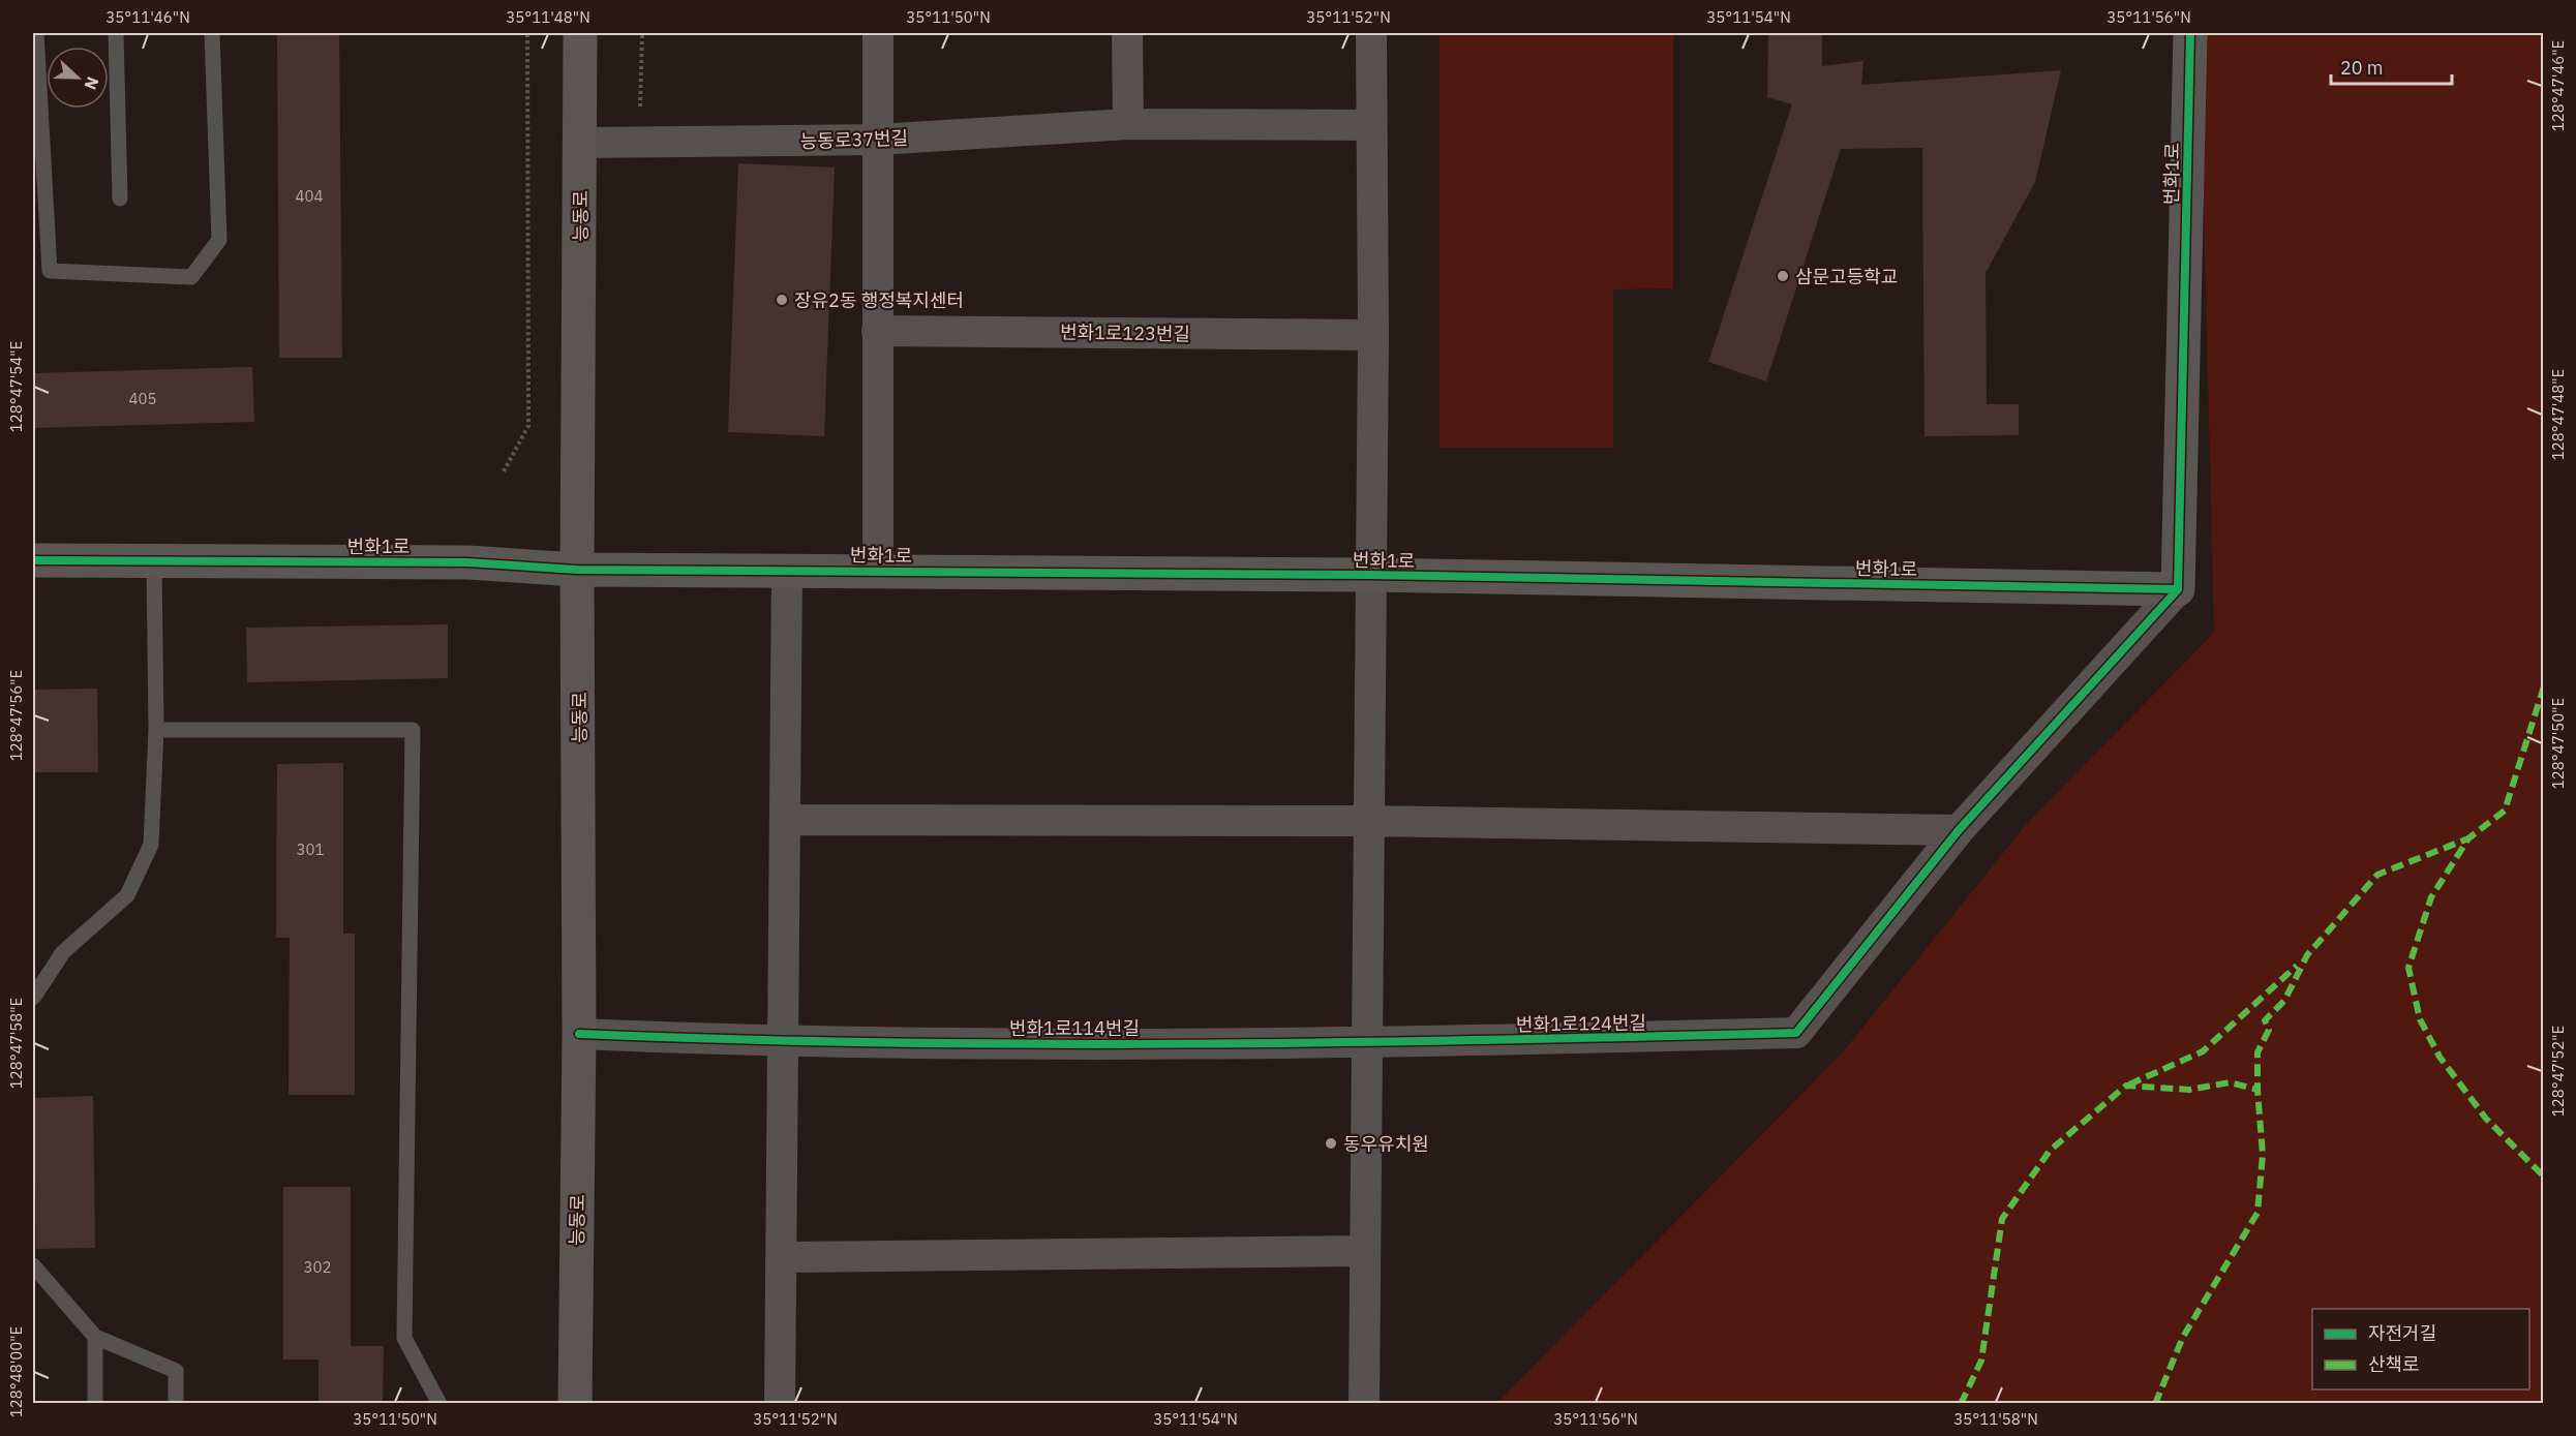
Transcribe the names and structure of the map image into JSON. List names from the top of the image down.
{
  "streets": {
    "street": [
      "능동로37번길",
      "번화1로",
      "능동로",
      "번화1로123번길",
      "번화1로124번길",
      "번화1로114번길"
    ]
  },
  "crossings": [
    ["능동로37번길", "능동로"],
    ["번화1로", "능동로"],
    ["능동로", "번화1로114번길"],
    ["번화1로124번길", "번화1로114번길"]
  ],
  "places": ["삼문고등학교", "장유2동 행정복지센터", "동우유치원"],
  "house_numbers": [
    "404",
    "405",
    "301",
    "302"
  ],
  "legend": ["자전거길", "산책로"],
  "scale_bar": "20 m",
  "north": "right",
  "coordinates": [
    "35°11'46\"N",
    "35°11'48\"N",
    "35°11'50\"N",
    "35°11'52\"N",
    "35°11'54\"N",
    "35°11'56\"N",
    "128°47'46\"E",
    "128°47'54\"E",
    "128°47'48\"E",
    "128°47'56\"E",
    "128°47'50\"E",
    "128°47'58\"E",
    "128°47'52\"E",
    "128°48'00\"E",
    "35°11'58\"N"
  ]
}
